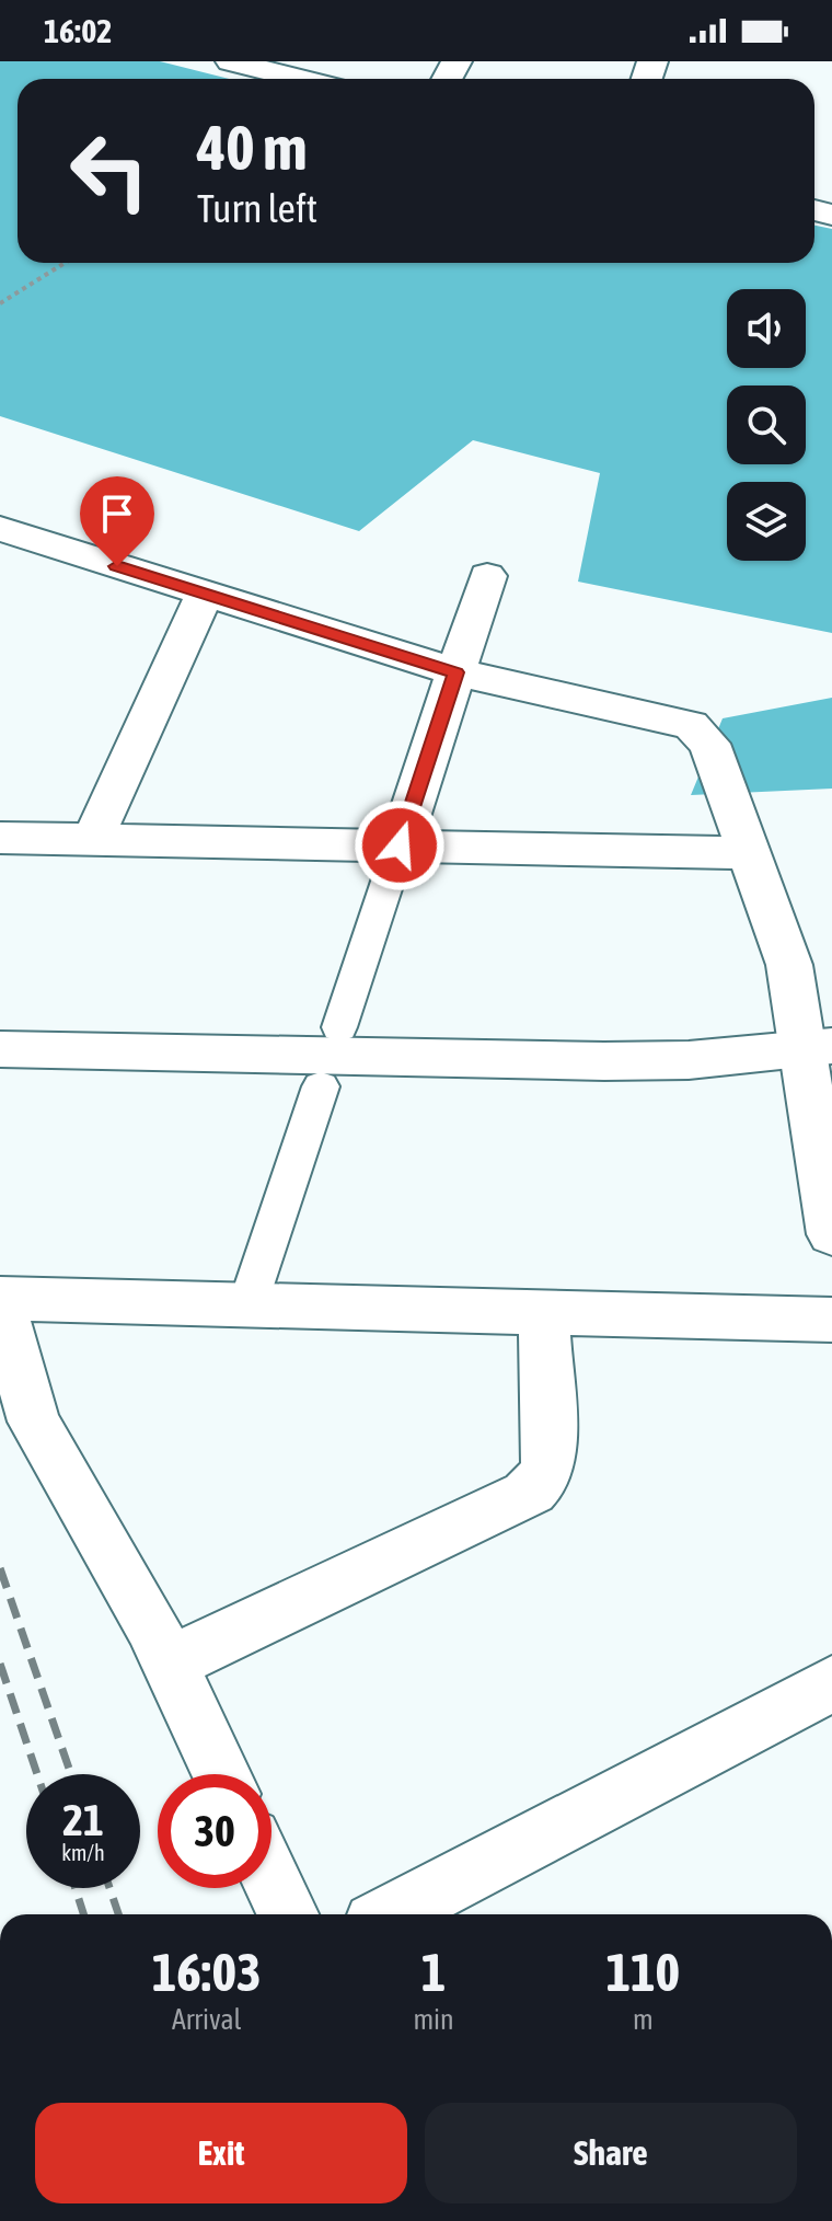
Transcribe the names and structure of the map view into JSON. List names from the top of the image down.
{
  "page": {
    "status": "16:02",
    "turn": ["40 m", "Turn left"],
    "speed": "21 km/h",
    "limit": "30",
    "eta": [
      "16:03",
      "Arrival",
      "1",
      "min",
      "110",
      "m"
    ],
    "buttons": ["Exit", "Share"]
  }
}
